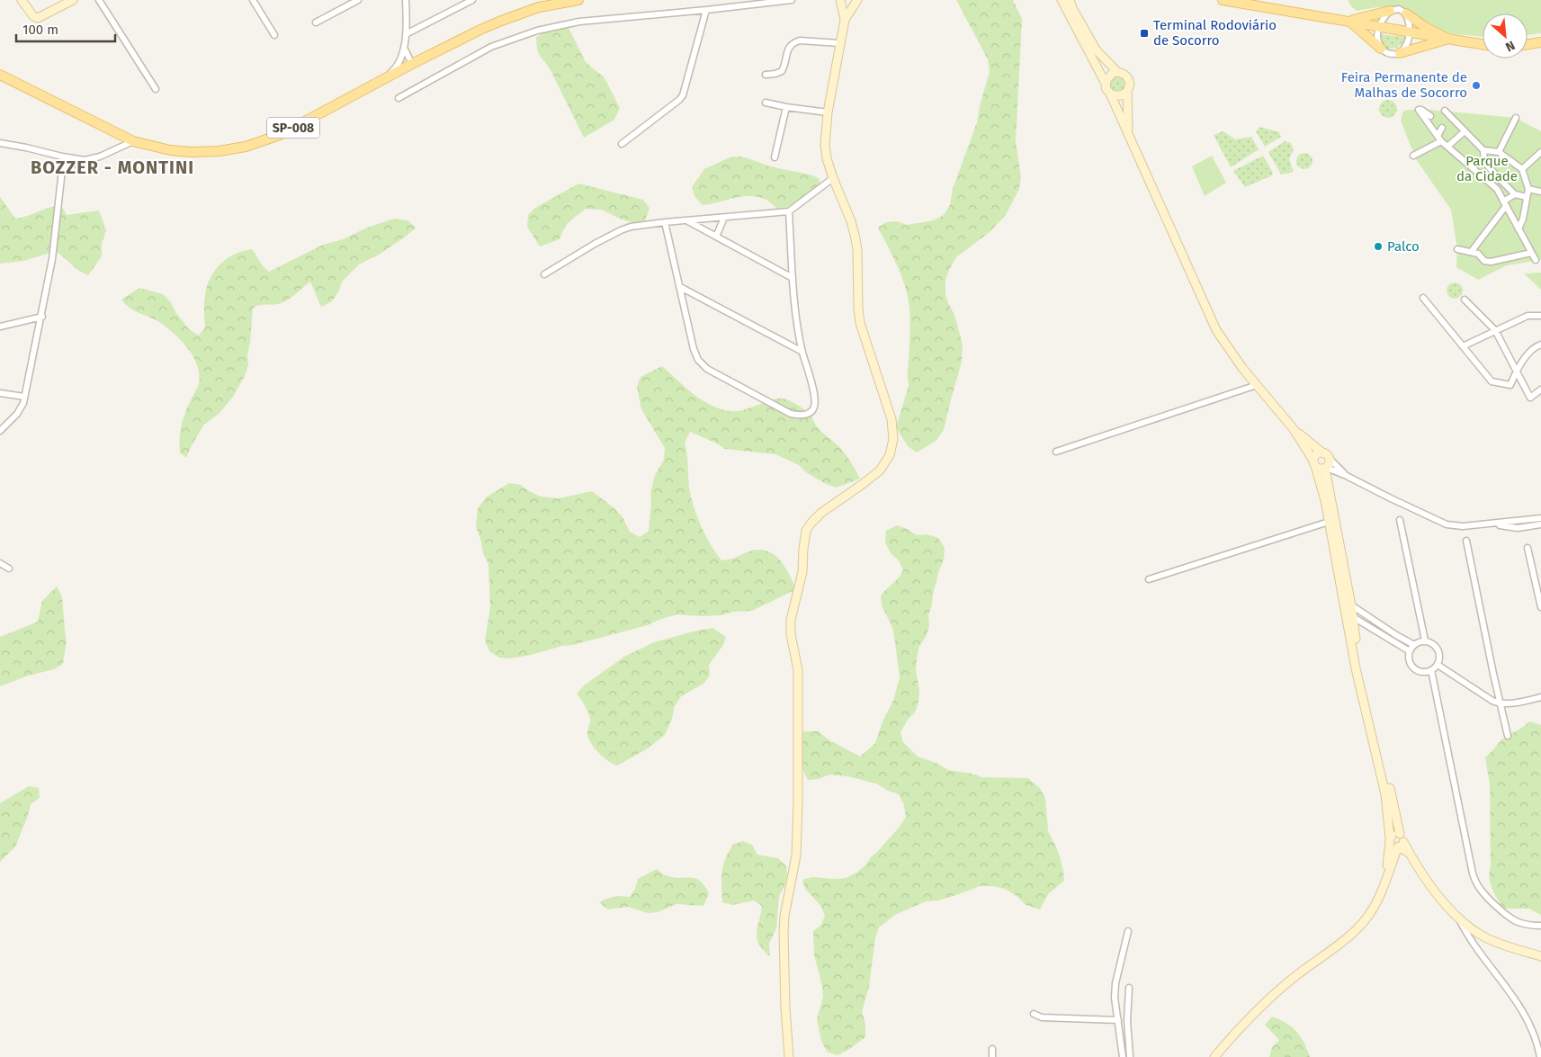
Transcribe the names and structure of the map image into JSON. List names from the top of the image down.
{
  "streets": {
    "main road": ["SP-008"]
  },
  "districts": ["BOZZER - MONTINI"],
  "parks": ["Parque da Cidade"],
  "places": {
    "transit": ["Terminal Rodoviário de Socorro"],
    "other": ["Feira Permanente de Malhas de Socorro", "Palco"]
  },
  "scale_bar": "100 m",
  "north": "bottom right"
}
